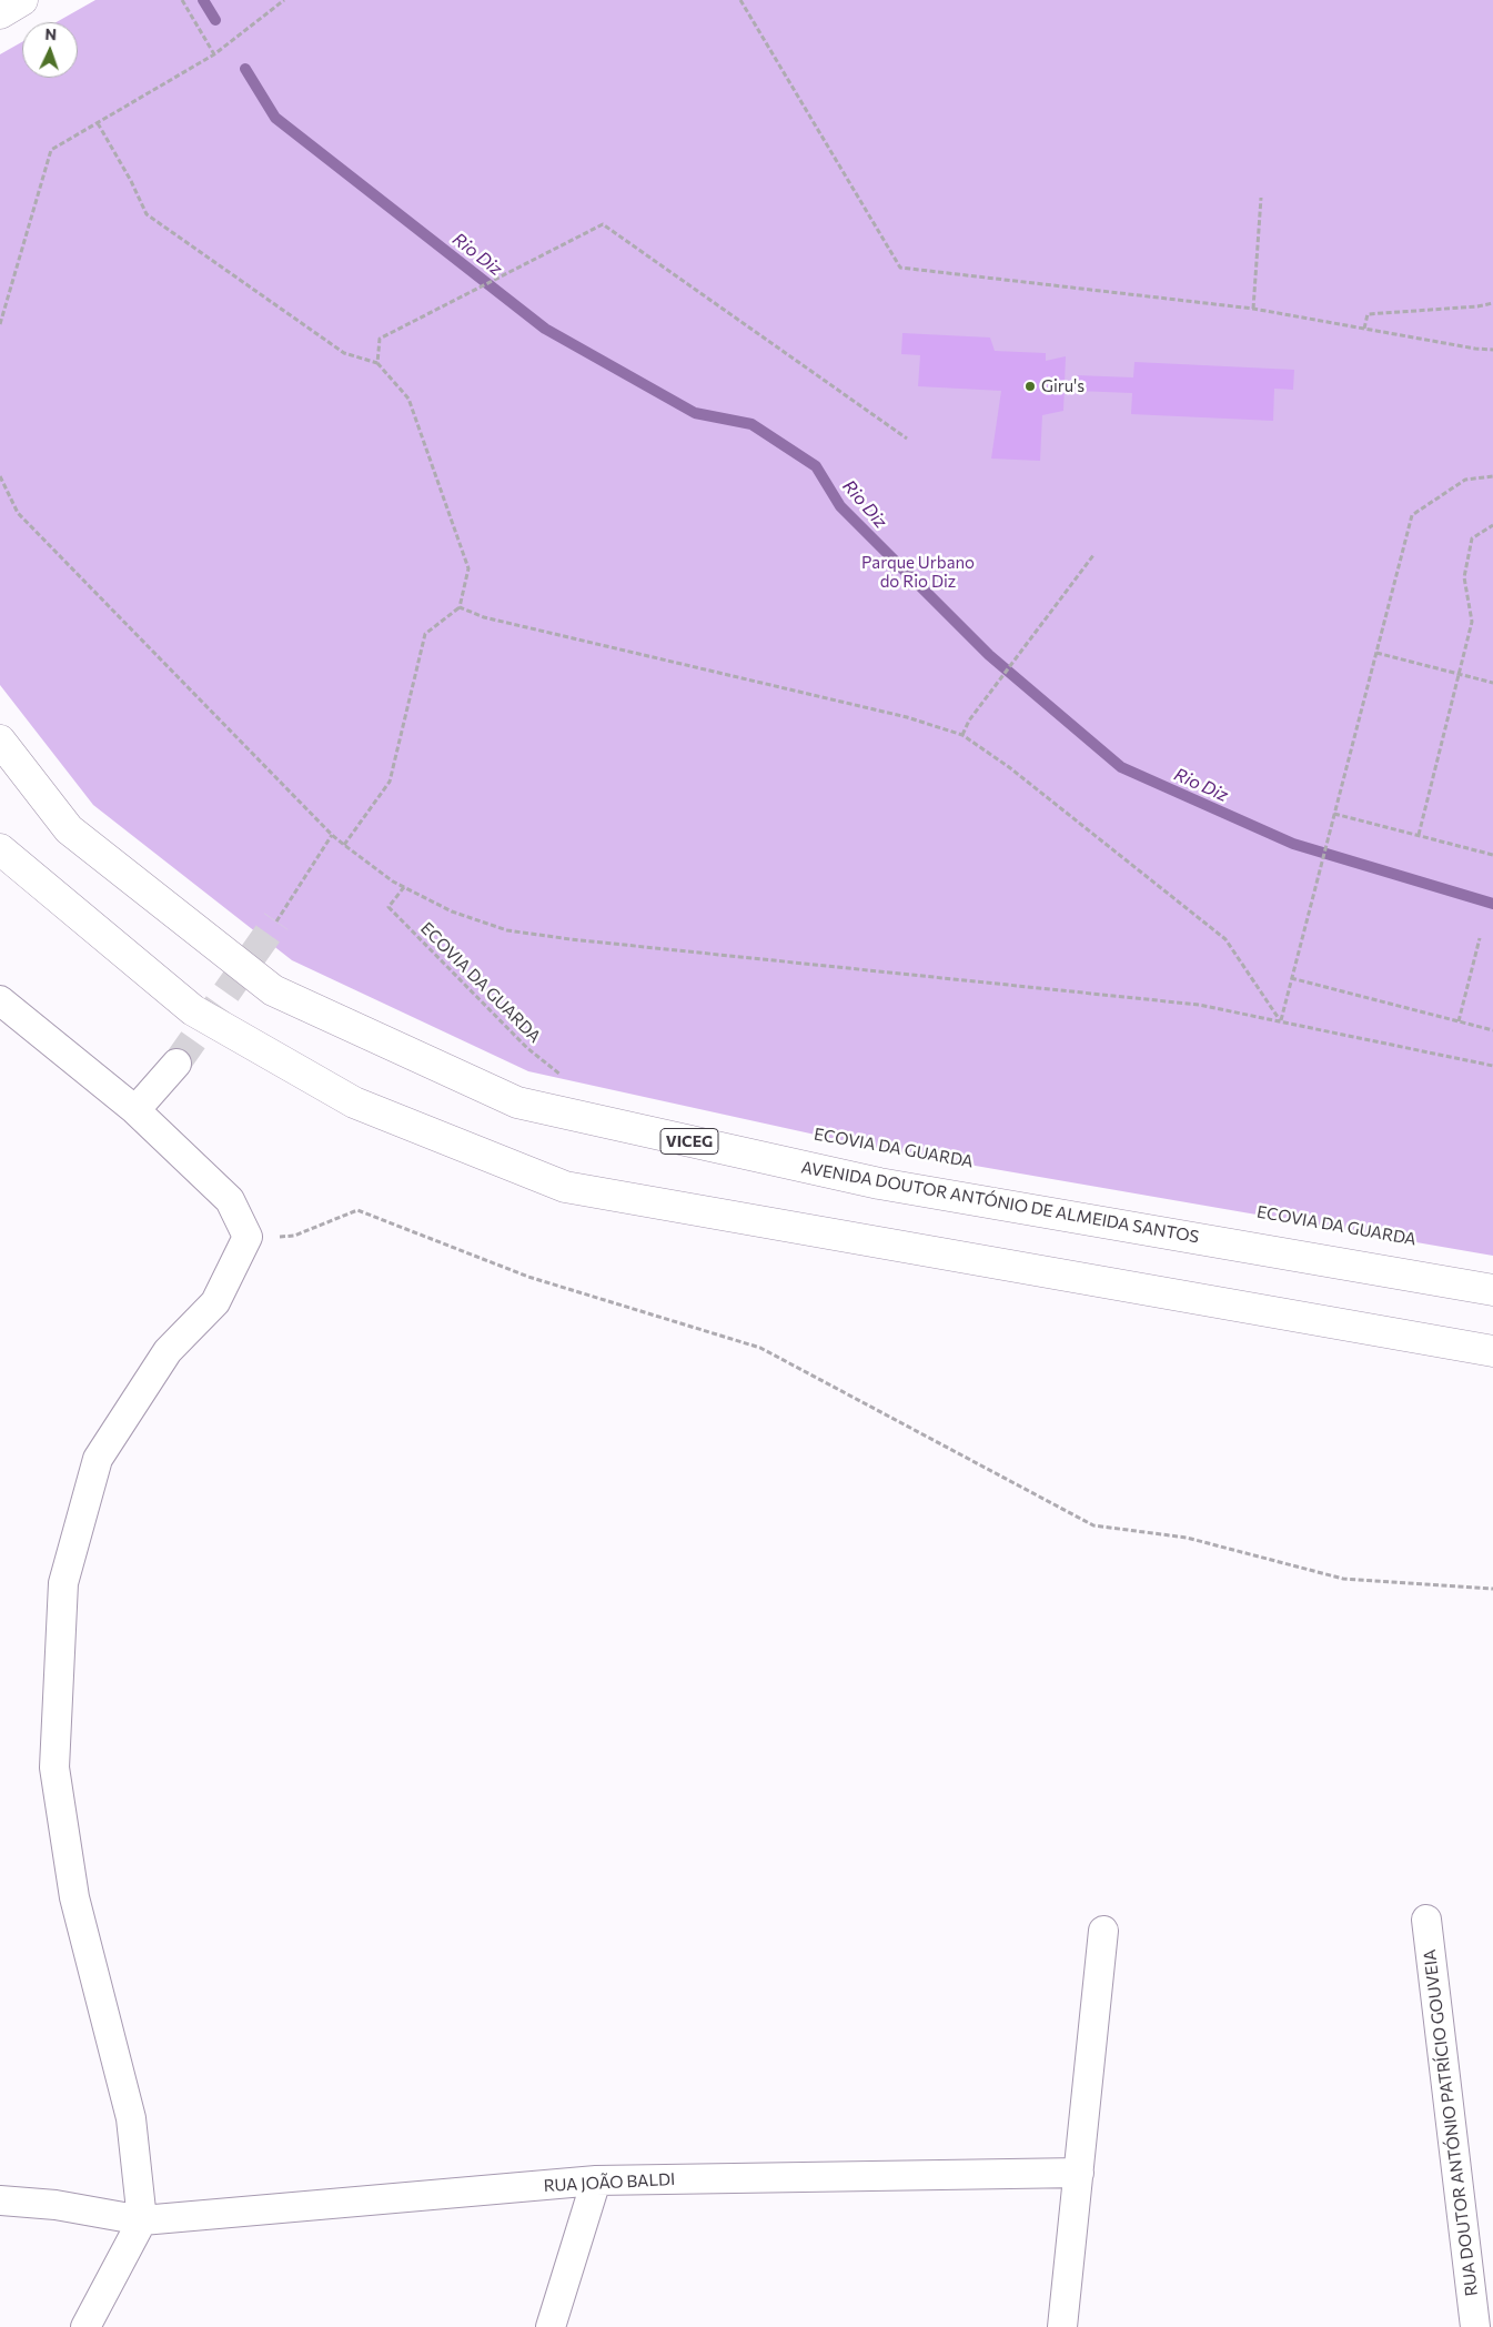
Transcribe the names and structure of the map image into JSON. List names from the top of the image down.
{
  "streets": {
    "main road": ["VICEG", "AVENIDA DOUTOR ANTÓNIO DE ALMEIDA SANTOS"],
    "street": ["RUA DOUTOR ANTÓNIO PATRÍCIO GOUVEIA", "RUA JOÃO BALDI"],
    "path": ["ECOVIA DA GUARDA"]
  },
  "water": ["Rio Diz"],
  "parks": ["Parque Urbano do Rio Diz"],
  "places": ["Giru's"],
  "north": "top"
}
